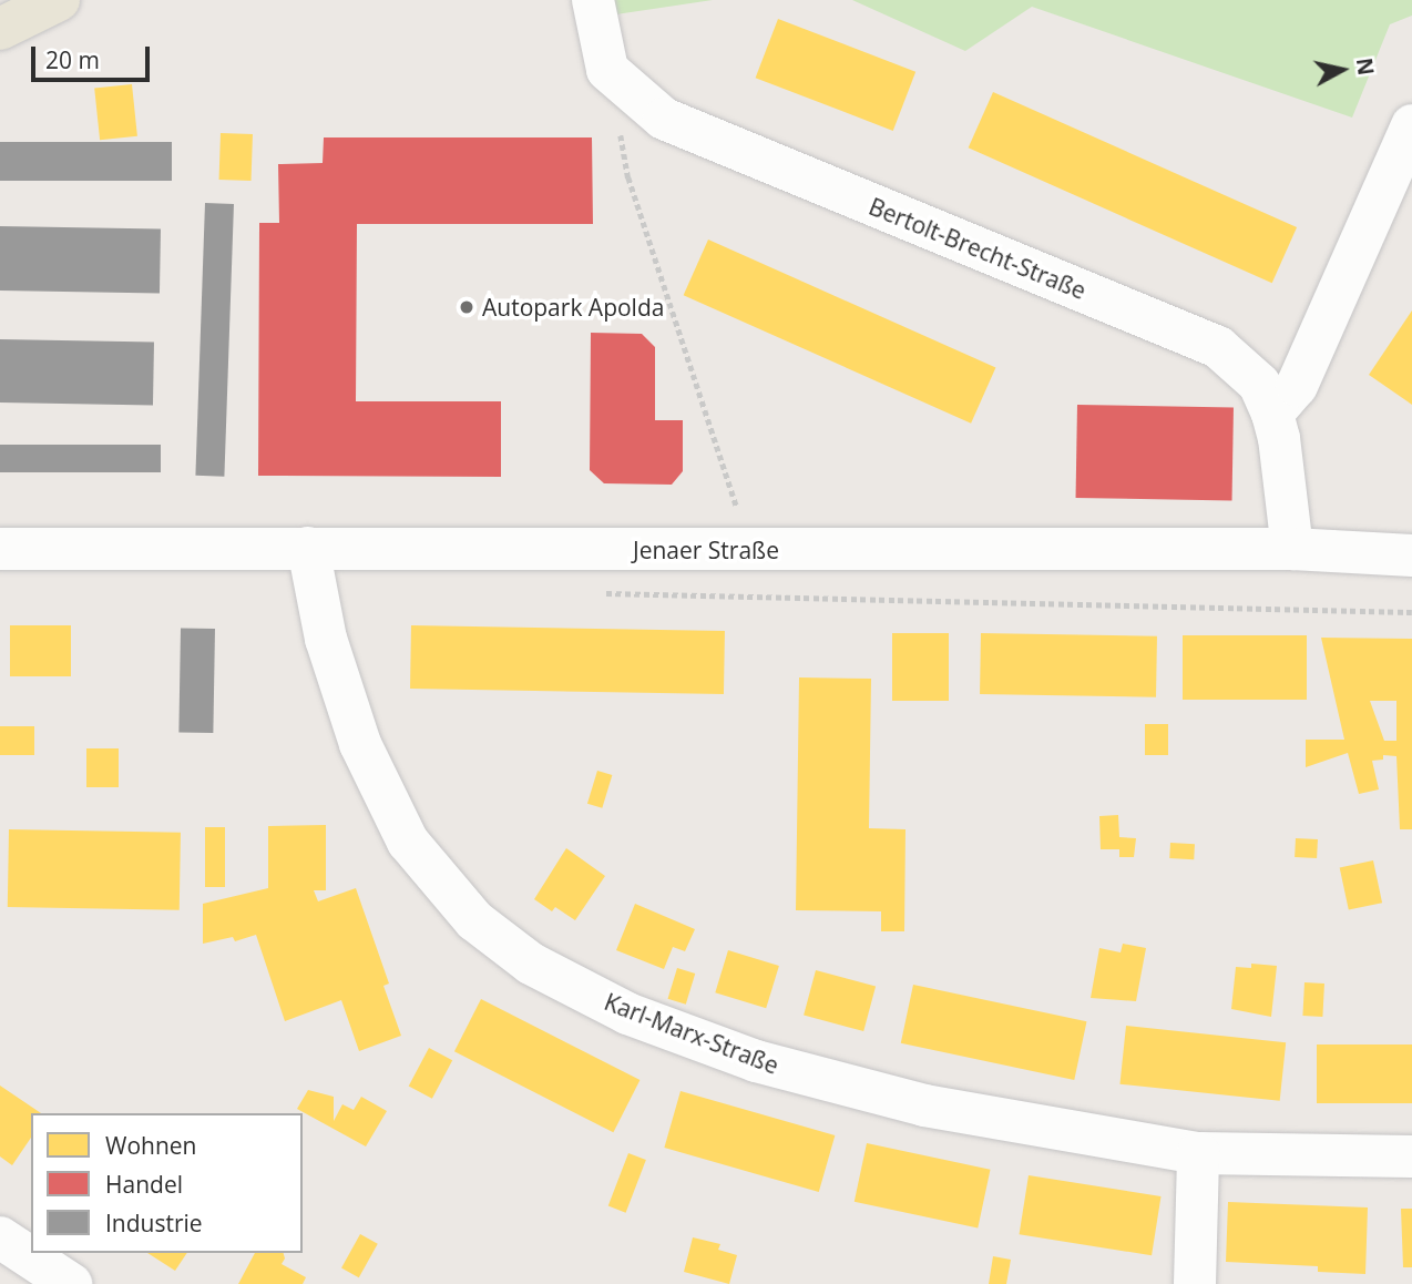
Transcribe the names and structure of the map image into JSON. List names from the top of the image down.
{
  "streets": {
    "street": ["Bertolt-Brecht-Straße", "Jenaer Straße", "Karl-Marx-Straße"]
  },
  "crossings": [
    ["Bertolt-Brecht-Straße", "Jenaer Straße"],
    ["Jenaer Straße", "Karl-Marx-Straße"]
  ],
  "places": ["Autopark Apolda"],
  "legend": ["Wohnen", "Handel", "Industrie"],
  "scale_bar": "20 m",
  "north": "right"
}
